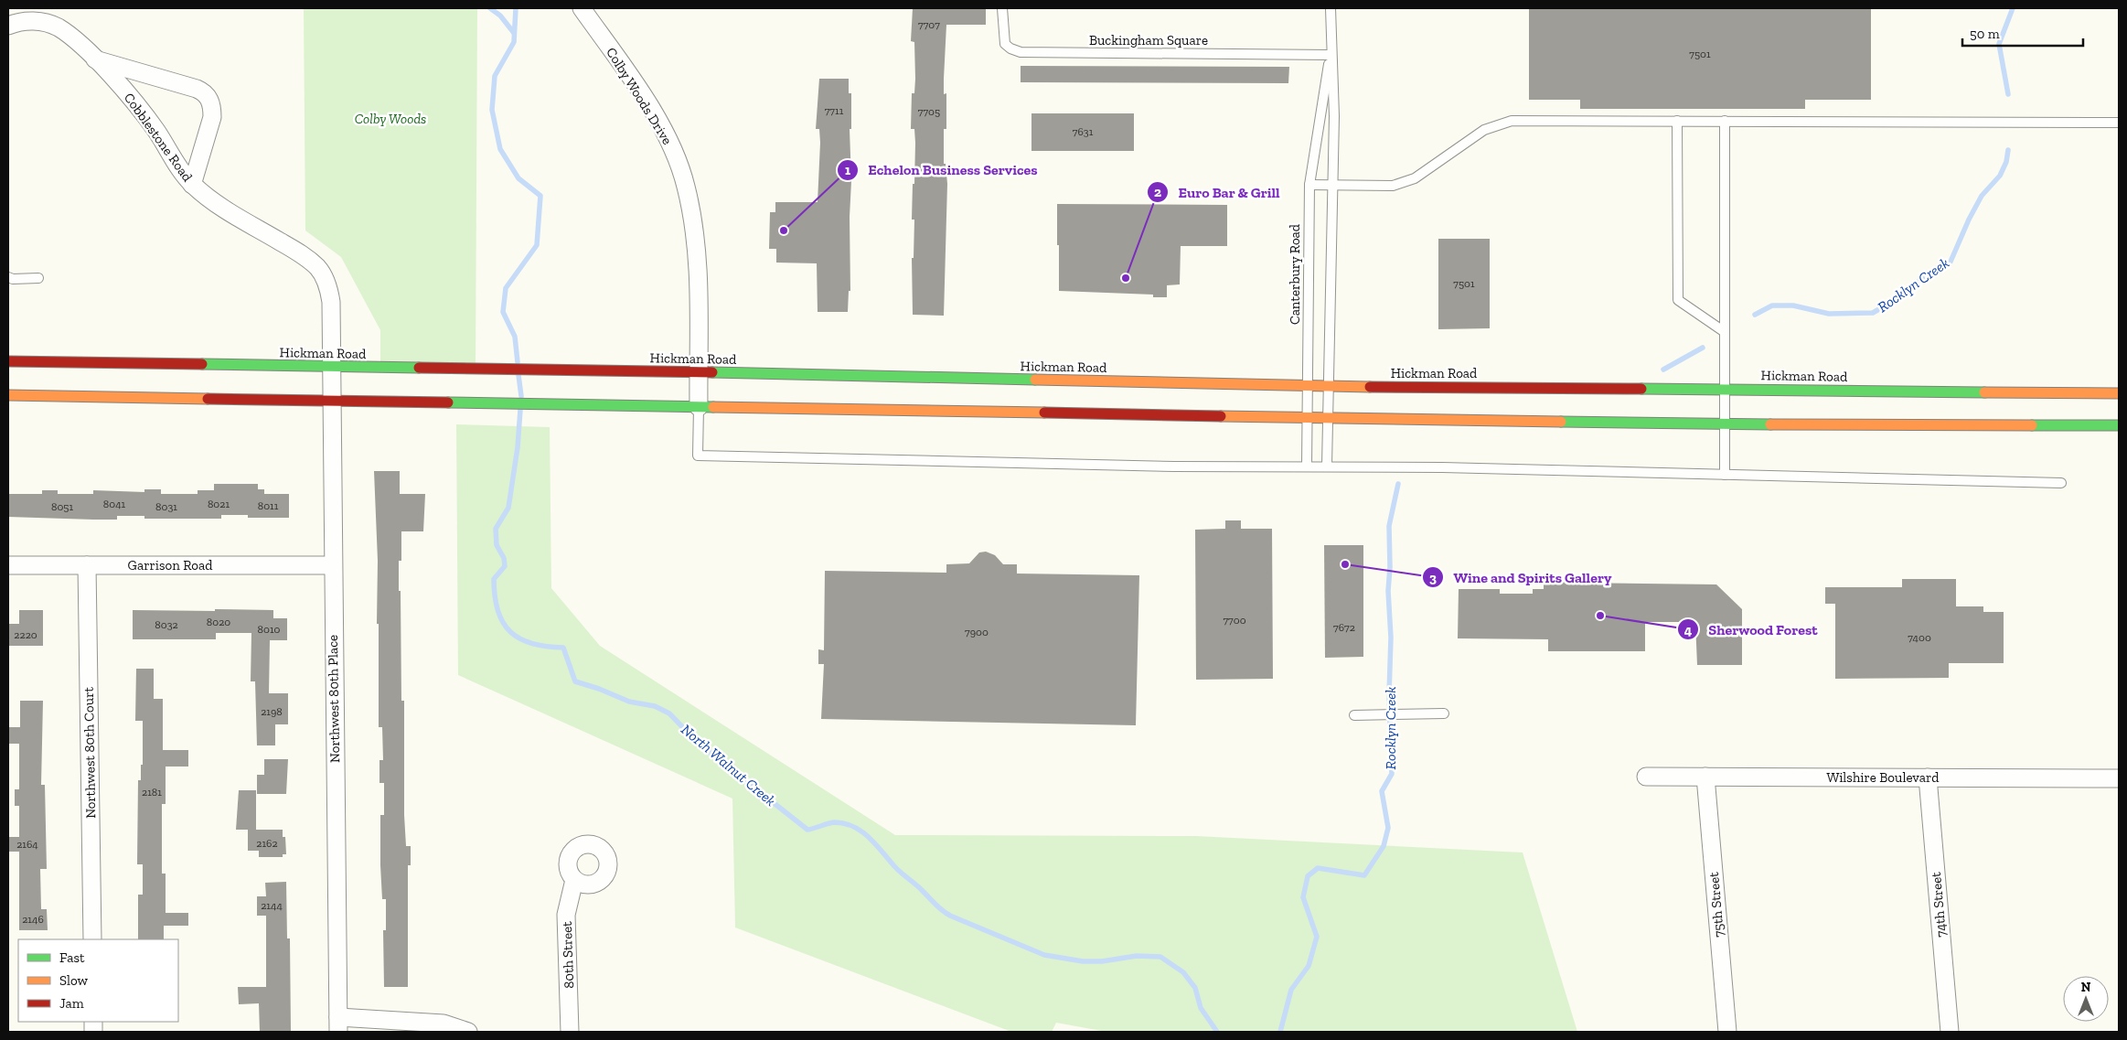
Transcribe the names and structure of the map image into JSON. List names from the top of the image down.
{
  "streets": {
    "main road": ["Hickman Road"],
    "street": [
      "Colby Woods Drive",
      "Cobblestone Road",
      "Garrison Road",
      "Northwest 80th Place",
      "Northwest 80th Court",
      "Wilshire Boulevard",
      "75th Street",
      "74th Street",
      "80th Street"
    ],
    "lane": ["Buckingham Square", "Canterbury Road"]
  },
  "crossings": [
    ["Buckingham Square", "Canterbury Road"],
    ["Colby Woods Drive", "Hickman Road"],
    ["Cobblestone Road", "Hickman Road"],
    ["Cobblestone Road", "Northwest 80th Place"],
    ["Canterbury Road", "Hickman Road"],
    ["Hickman Road", "Northwest 80th Place"],
    ["Garrison Road", "Northwest 80th Place"],
    ["Garrison Road", "Northwest 80th Court"],
    ["Wilshire Boulevard", "75th Street"],
    ["Wilshire Boulevard", "74th Street"]
  ],
  "water": ["Rocklyn Creek", "North Walnut Creek"],
  "parks": ["Colby Woods"],
  "places": [
    "Echelon Business Services",
    "Euro Bar & Grill",
    "Wine and Spirits Gallery",
    "Sherwood Forest"
  ],
  "house_numbers": [
    "7707",
    "7501",
    "7711",
    "7705",
    "7631",
    "7501",
    "8041",
    "8021",
    "8011",
    "8051",
    "8031",
    "7700",
    "8020",
    "8032",
    "7672",
    "8010",
    "7900",
    "2220",
    "7400",
    "2198",
    "2181",
    "2162",
    "2164",
    "2144",
    "2146"
  ],
  "legend": ["Fast", "Slow", "Jam"],
  "scale_bar": "50 m",
  "north": "top"
}
